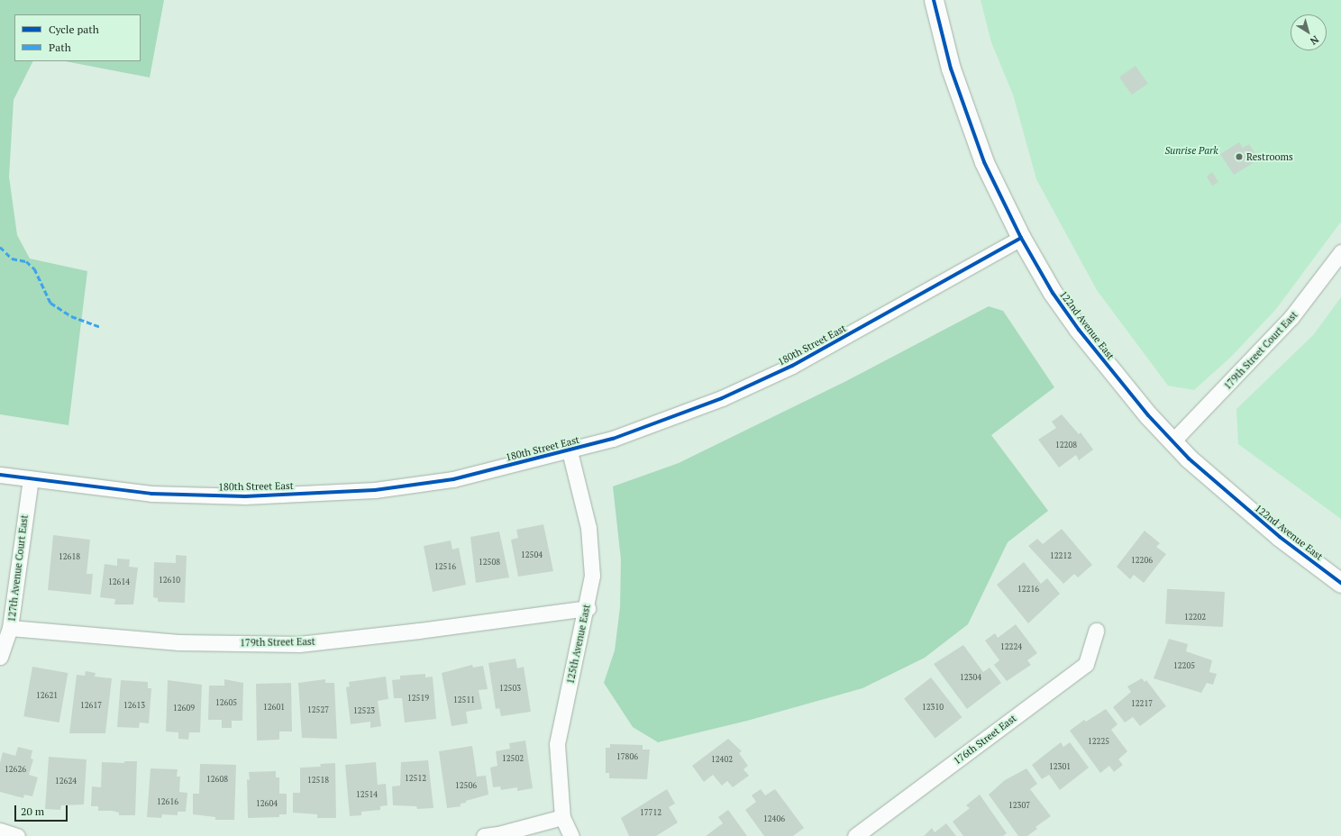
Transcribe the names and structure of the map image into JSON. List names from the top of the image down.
{
  "streets": {
    "street": [
      "122nd Avenue East",
      "180th Street East",
      "179th Street Court East",
      "127th Avenue Court East",
      "179th Street East",
      "125th Avenue East",
      "176th Street East"
    ]
  },
  "crossings": [
    ["122nd Avenue East", "180th Street East"],
    ["122nd Avenue East", "179th Street Court East"],
    ["180th Street East", "127th Avenue Court East"],
    ["180th Street East", "125th Avenue East"],
    ["127th Avenue Court East", "179th Street East"],
    ["179th Street East", "125th Avenue East"]
  ],
  "parks": ["Sunrise Park"],
  "places": ["Restrooms"],
  "house_numbers": [
    "12208",
    "12504",
    "12212",
    "12618",
    "12206",
    "12508",
    "12516",
    "12610",
    "12614",
    "12216",
    "12202",
    "12224",
    "12205",
    "12304",
    "12503",
    "12621",
    "12519",
    "12511",
    "12605",
    "12217",
    "12617",
    "12613",
    "12601",
    "12310",
    "12609",
    "12527",
    "12523",
    "12225",
    "17806",
    "12502",
    "12402",
    "12301",
    "12626",
    "12512",
    "12608",
    "12518",
    "12624",
    "12506",
    "12514",
    "12616",
    "12604",
    "12307",
    "17712",
    "12406"
  ],
  "legend": ["Cycle path", "Path"],
  "scale_bar": "20 m",
  "north": "bottom right"
}
